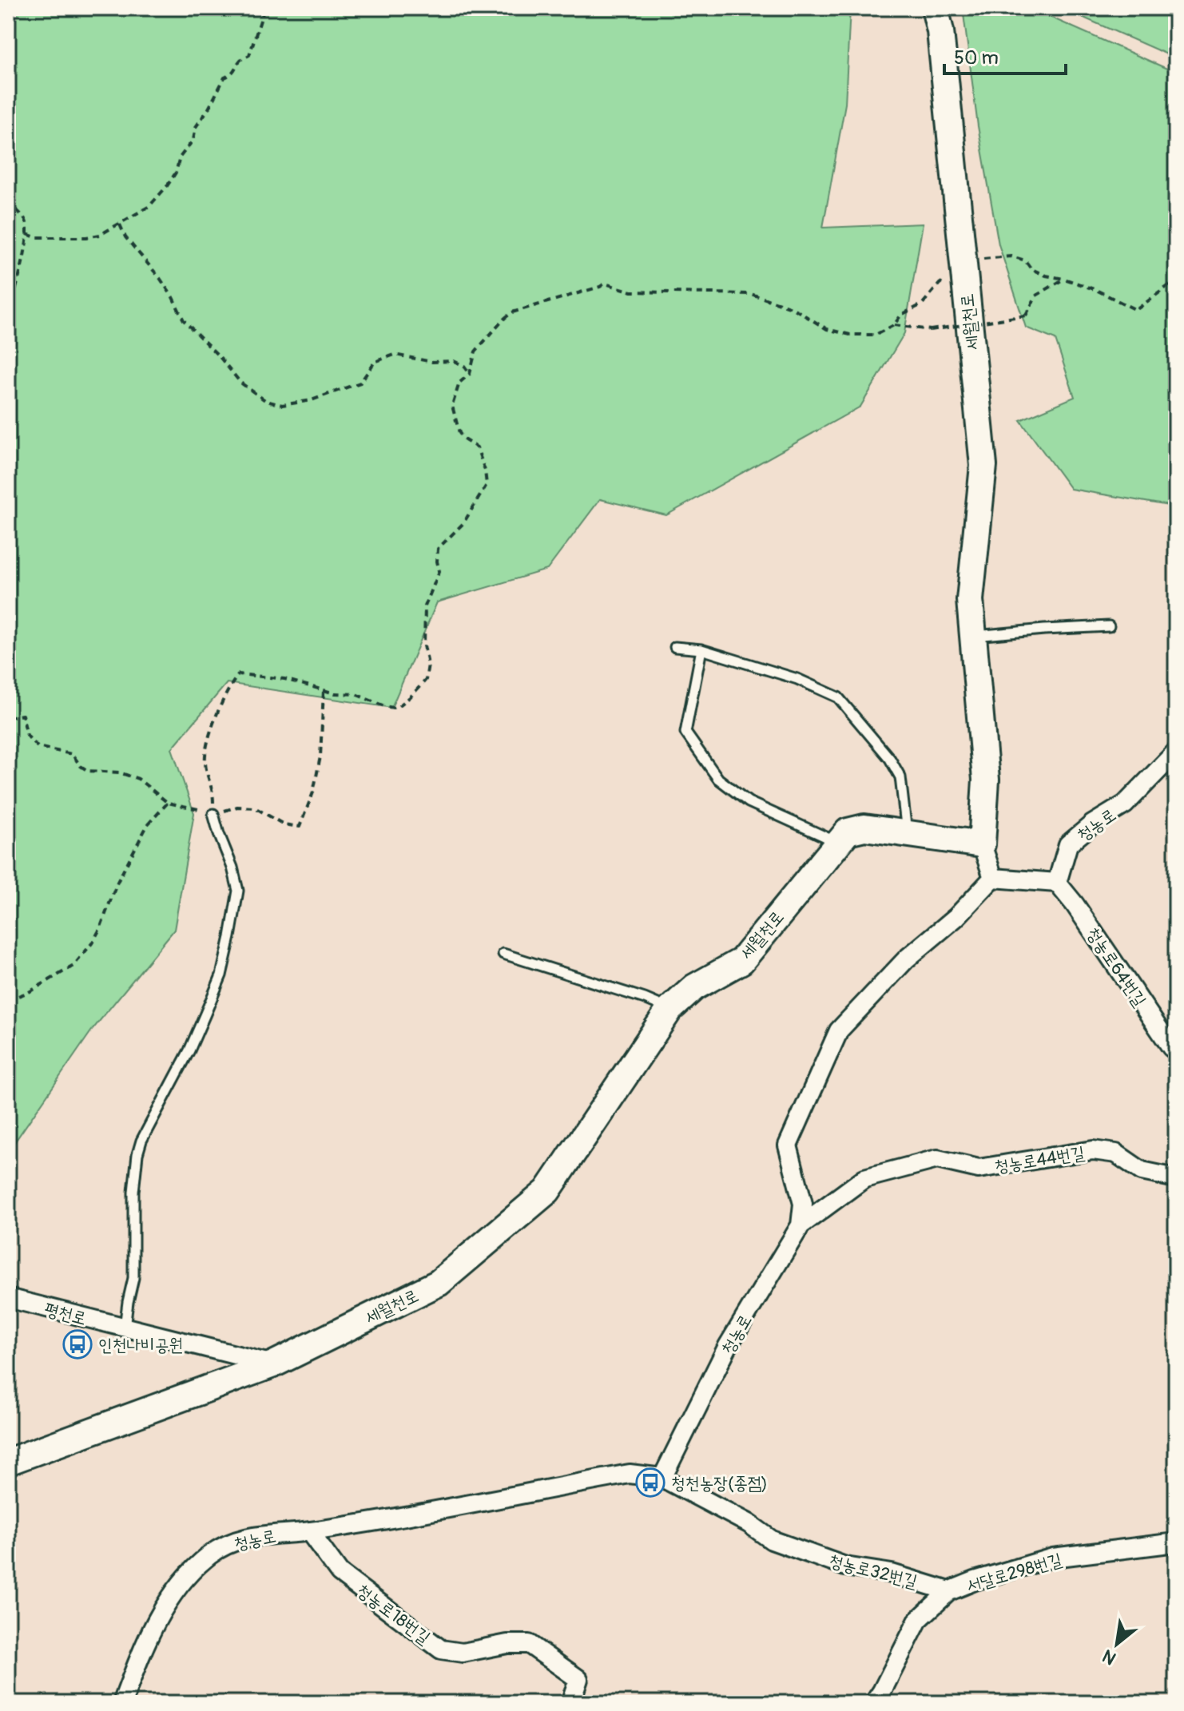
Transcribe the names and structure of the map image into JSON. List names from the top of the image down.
{
  "streets": {
    "street": [
      "세월천로",
      "청농로",
      "청농로64번길",
      "청농로44번길",
      "평천로",
      "청농로32번길",
      "서달로298번길",
      "청농로18번길"
    ]
  },
  "crossings": [
    ["세월천로", "평천로"],
    ["청농로", "청농로64번길"],
    ["청농로", "청농로44번길"],
    ["청농로", "청농로32번길"],
    ["청농로", "청농로18번길"],
    ["청농로32번길", "서달로298번길"]
  ],
  "places": {
    "bus stop": ["인천나비공원", "청천농장(종점)"]
  },
  "scale_bar": "50 m",
  "north": "bottom left"
}
